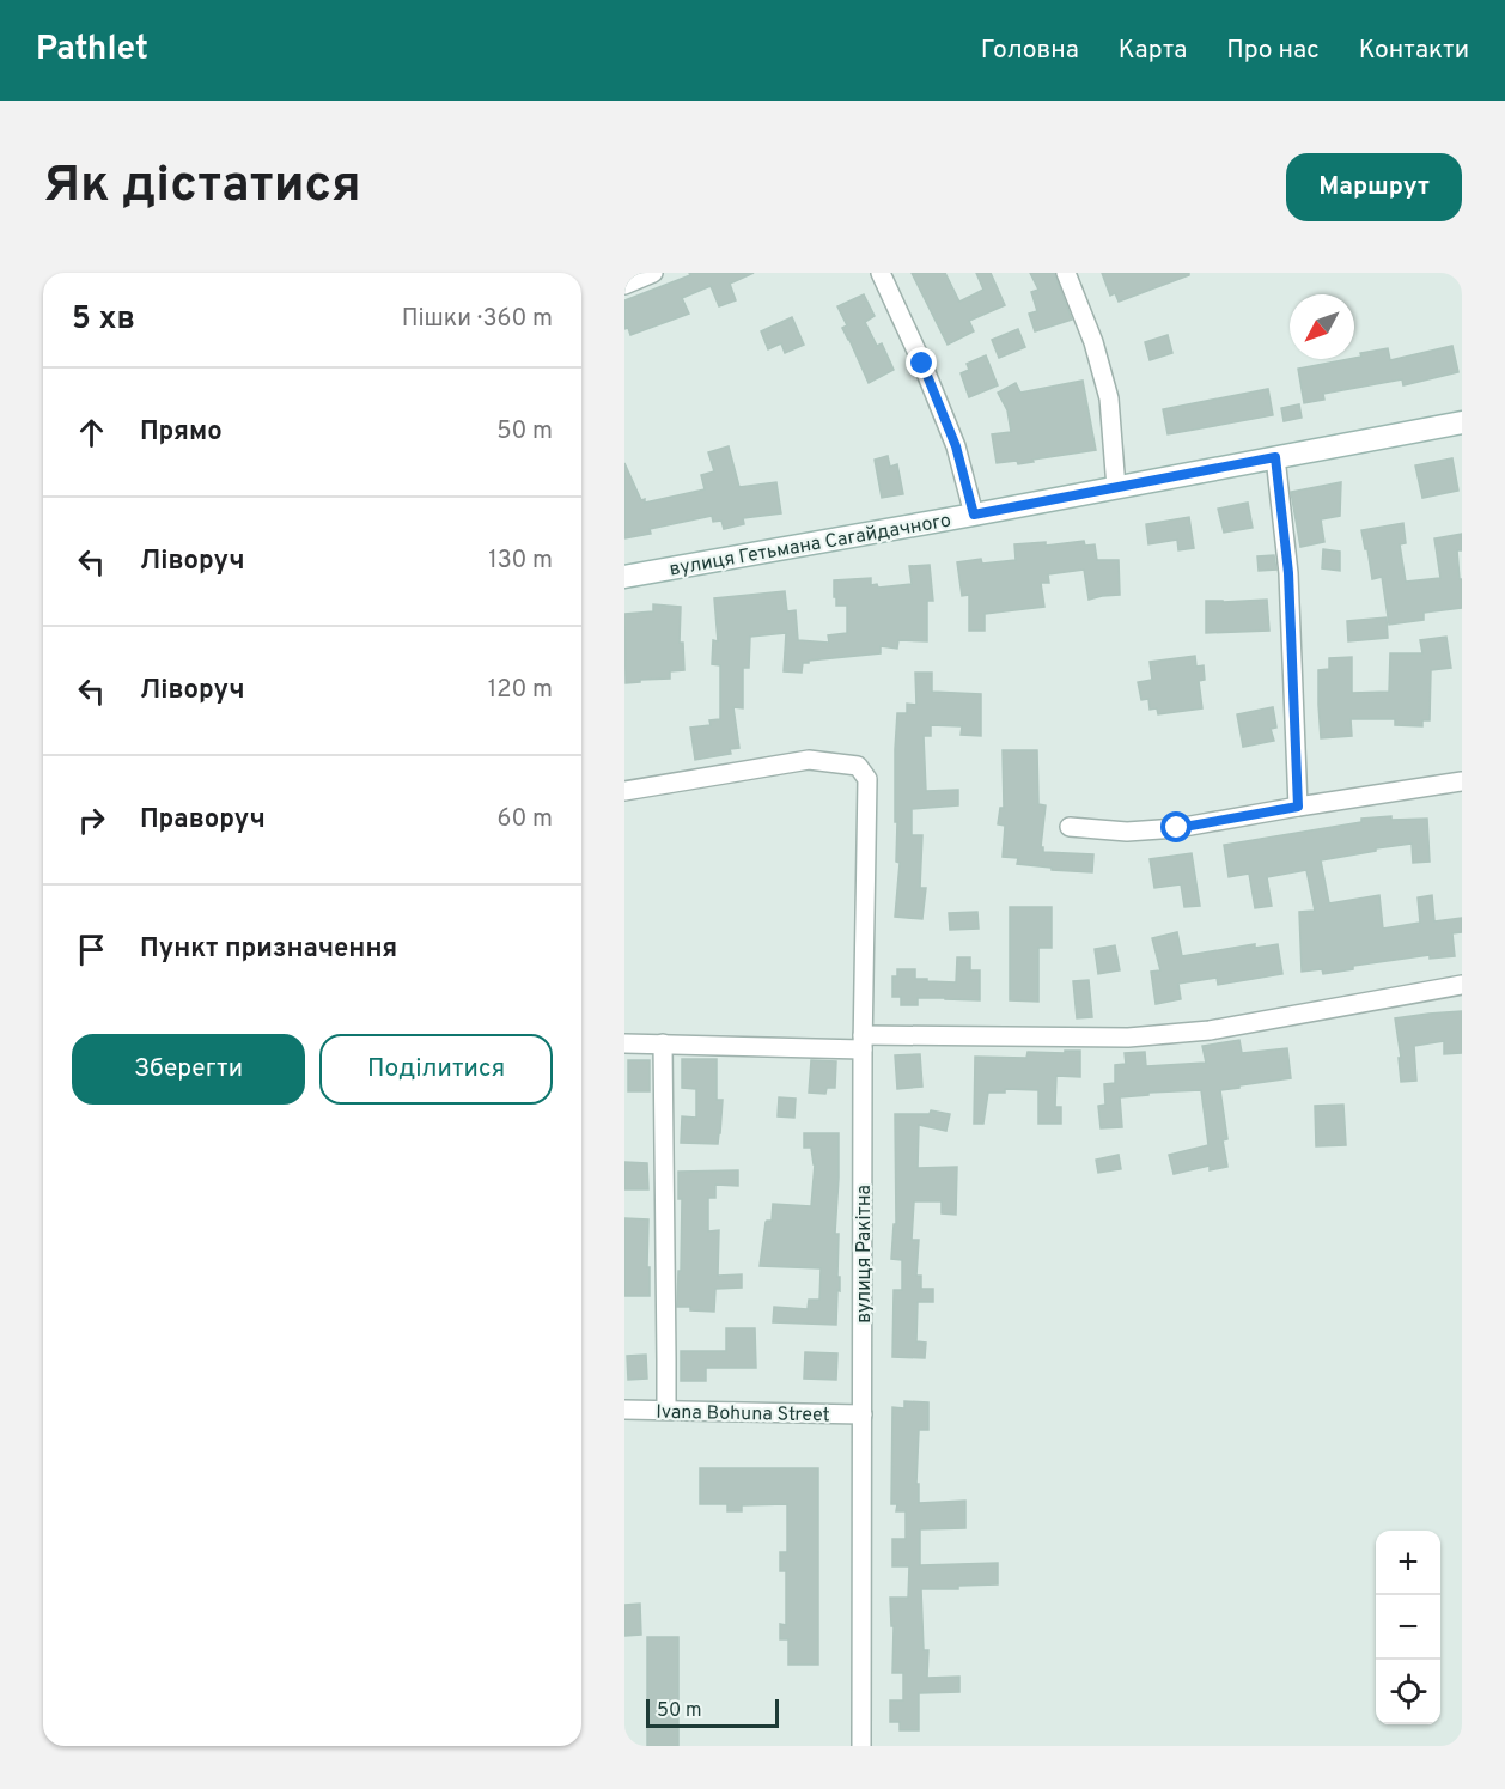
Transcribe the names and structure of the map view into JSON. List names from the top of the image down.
{
  "streets": {
    "main road": ["вулиця Гетьмана Сагайдачного"],
    "street": ["вулиця Ракітна", "Ivana Bohuna Street"]
  },
  "crossings": [
    ["вулиця Ракітна", "Ivana Bohuna Street"]
  ],
  "scale_bar": "50 m",
  "north": "bottom left",
  "page": {
    "header": "Pathlet",
    "nav": [
      "Головна",
      "Карта",
      "Про нас",
      "Контакти"
    ],
    "buttons": [
      "Маршрут",
      ["Зберегти", "Поділитися"]
    ],
    "title": "Як дістатися",
    "heading": ["5 хв", "Пішки · 360 m"],
    "list": [
      ["Прямо", "50 m"],
      ["Ліворуч", "130 m"],
      ["Ліворуч", "120 m"],
      ["Праворуч", "60 m"],
      "Пункт призначення"
    ],
    "map_buttons": ["+", "−"],
    "scale": "50 m"
  }
}
